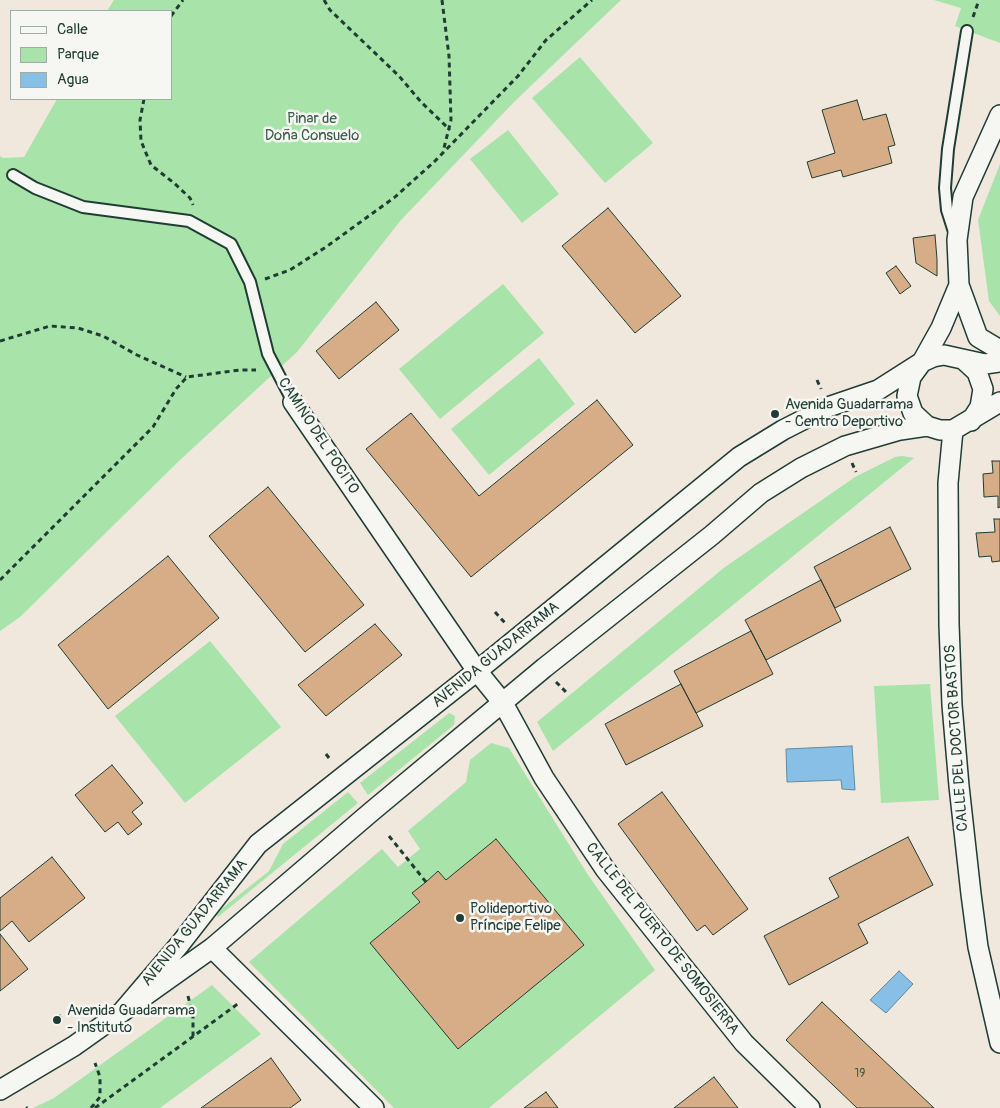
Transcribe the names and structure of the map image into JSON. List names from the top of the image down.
{
  "streets": {
    "street": [
      "CAMINO DEL POCITO",
      "AVENIDA GUADARRAMA",
      "CALLE DEL DOCTOR BASTOS",
      "CALLE DEL PUERTO DE SOMOSIERRA"
    ]
  },
  "crossings": [
    ["CAMINO DEL POCITO", "AVENIDA GUADARRAMA"],
    ["CAMINO DEL POCITO", "CALLE DEL PUERTO DE SOMOSIERRA"],
    ["AVENIDA GUADARRAMA", "CALLE DEL DOCTOR BASTOS"],
    ["AVENIDA GUADARRAMA", "CALLE DEL PUERTO DE SOMOSIERRA"]
  ],
  "parks": ["Pinar de Doña Consuelo"],
  "places": ["Avenida Guadarrama - Centro Deportivo", "Polideportivo Príncipe Felipe", "Avenida Guadarrama - Instituto"],
  "house_numbers": ["19"],
  "legend": ["Calle", "Parque", "Agua"]
}
